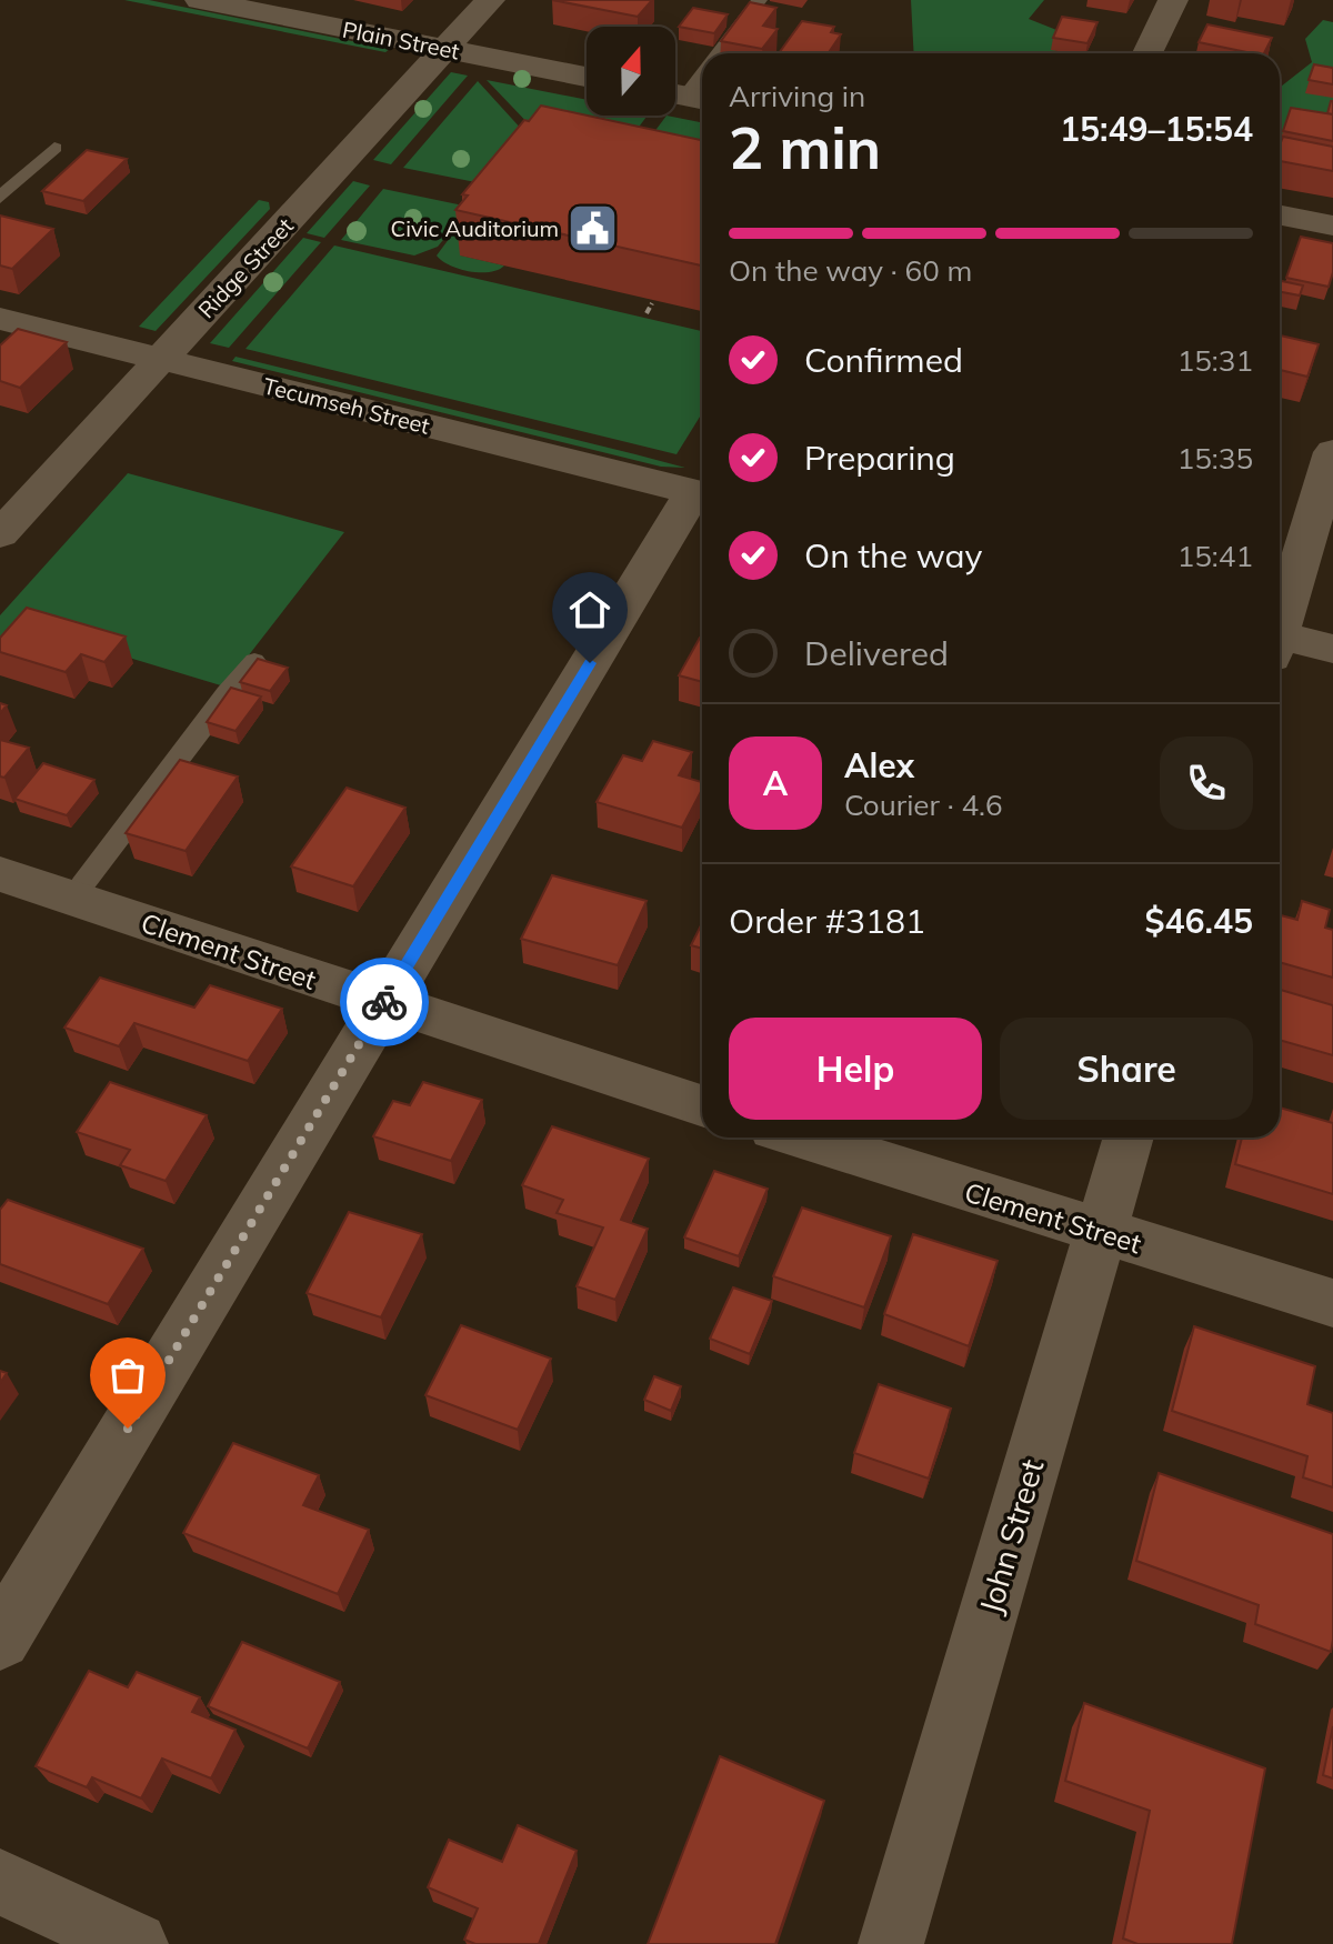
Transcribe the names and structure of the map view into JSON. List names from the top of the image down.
{
  "streets": {
    "street": [
      "Plain Street",
      "Ridge Street",
      "Tecumseh Street",
      "Clement Street",
      "John Street"
    ]
  },
  "crossings": [
    ["Plain Street", "Ridge Street"],
    ["Ridge Street", "Tecumseh Street"],
    ["Clement Street", "John Street"]
  ],
  "places": {
    "public building": ["Civic Auditorium"]
  },
  "north": "top",
  "page": {
    "heading": ["2 min", "Arriving in", "15:49–15:54"],
    "panel": [
      "Alex",
      "Courier · 4.6",
      "Order #3181",
      "$46.45"
    ],
    "bar": "On the way · 60 m",
    "list": [
      ["Confirmed", "15:31"],
      ["Preparing", "15:35"],
      ["On the way", "15:41"],
      "Delivered"
    ],
    "round": "A",
    "buttons": ["Help", "Share"]
  }
}
